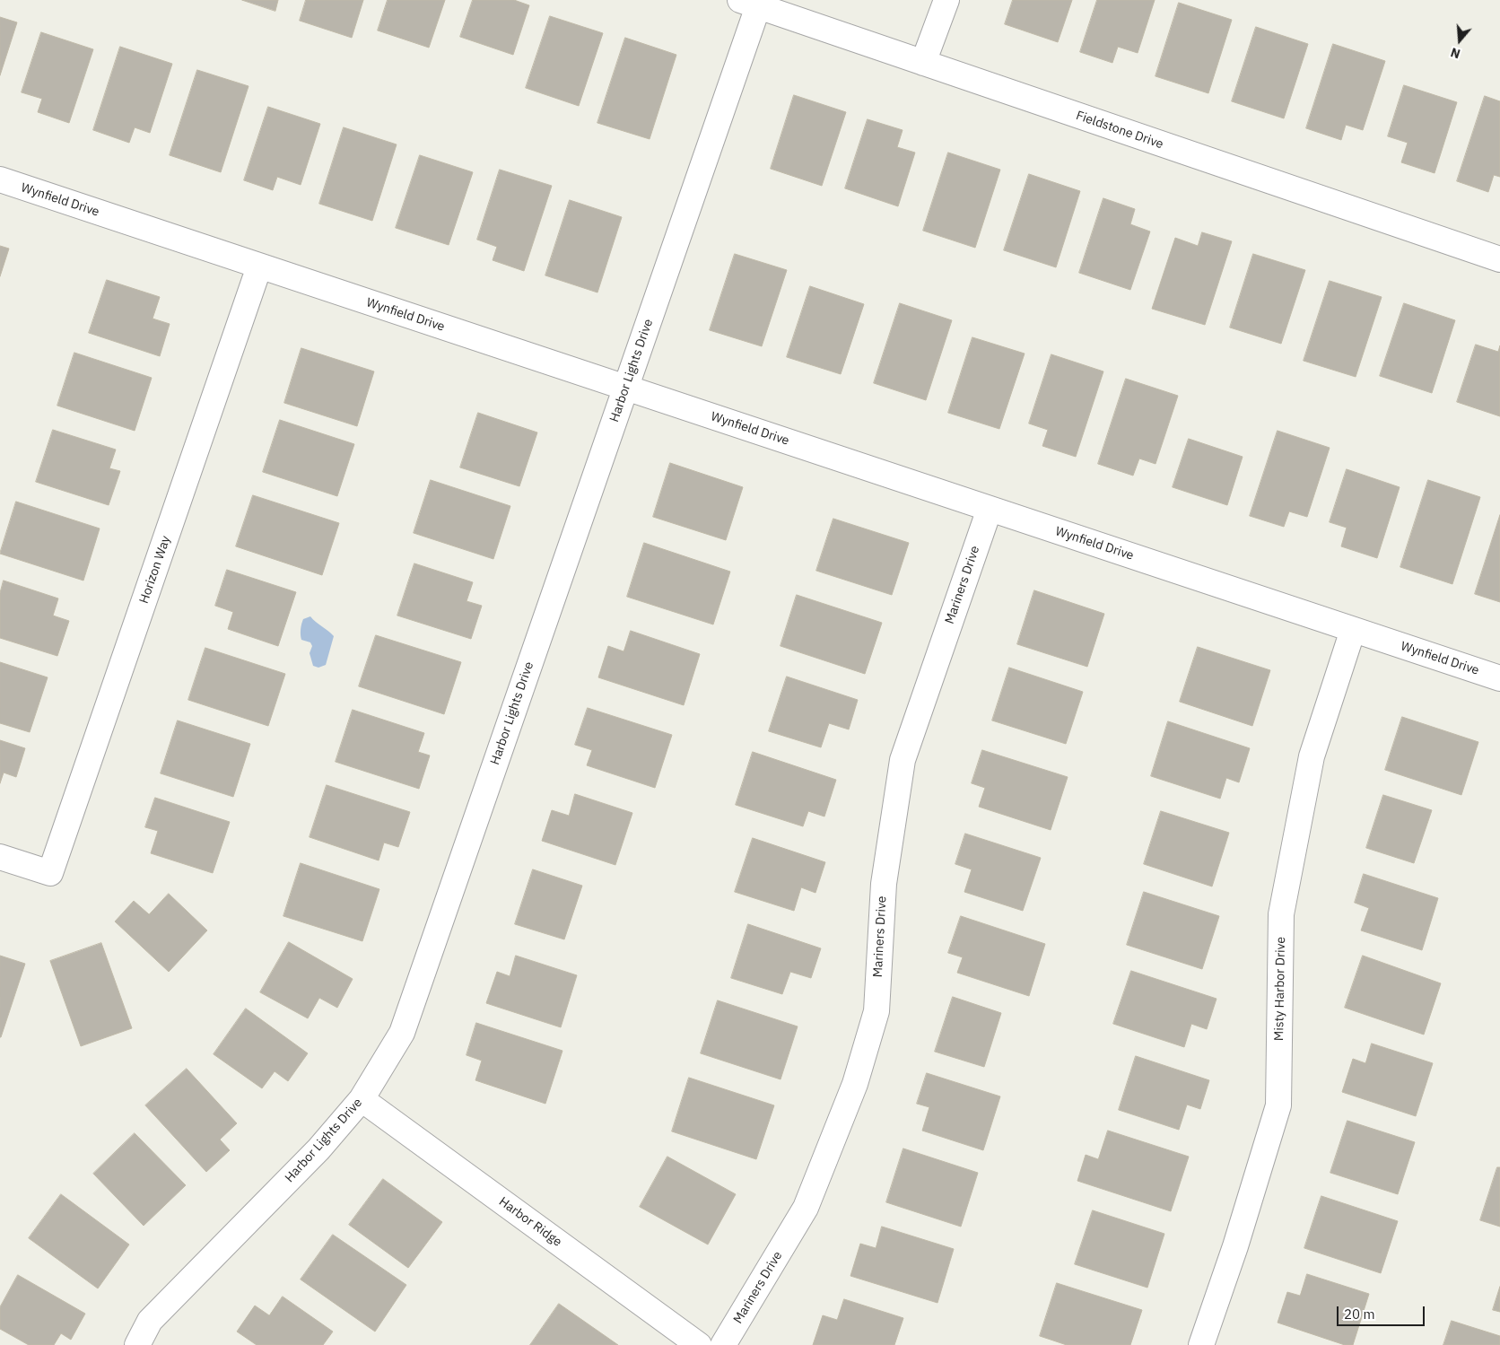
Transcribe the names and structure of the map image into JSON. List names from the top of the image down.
{
  "streets": {
    "street": [
      "Fieldstone Drive",
      "Wynfield Drive",
      "Harbor Lights Drive",
      "Horizon Way",
      "Mariners Drive",
      "Misty Harbor Drive",
      "Harbor Ridge"
    ]
  },
  "crossings": [
    ["Fieldstone Drive", "Harbor Lights Drive"],
    ["Wynfield Drive", "Harbor Lights Drive"],
    ["Wynfield Drive", "Horizon Way"],
    ["Wynfield Drive", "Mariners Drive"],
    ["Wynfield Drive", "Misty Harbor Drive"],
    ["Harbor Lights Drive", "Harbor Ridge"]
  ],
  "scale_bar": "20 m",
  "north": "bottom"
}
